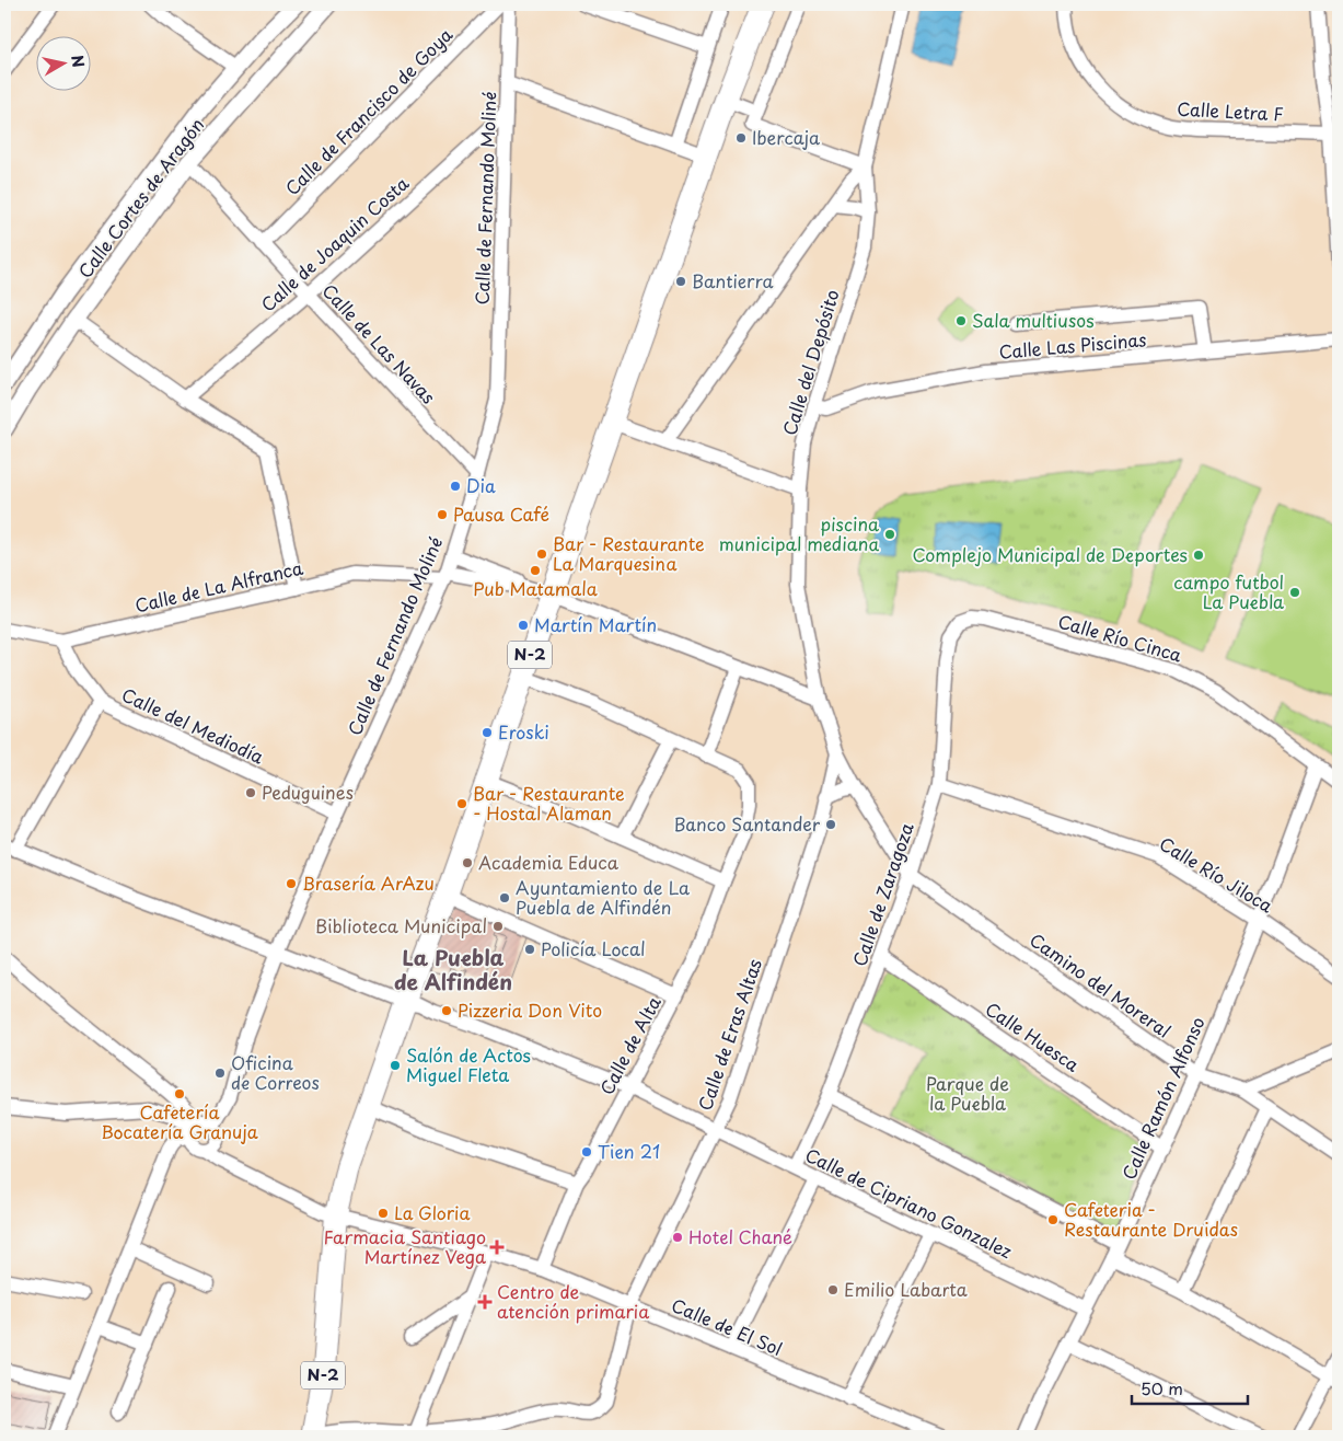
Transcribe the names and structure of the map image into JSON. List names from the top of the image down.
{
  "streets": {
    "highway": ["N-2"],
    "street": [
      "Calle de Francisco de Goya",
      "Calle Letra F",
      "Calle Cortes de Aragón",
      "Calle de Fernando Moliné",
      "Calle de Joaquin Costa",
      "Calle de Las Navas",
      "Calle Las Piscinas",
      "Calle del Depósito",
      "Calle de La Alfranca",
      "Calle Río Cinca",
      "Calle del Mediodía",
      "Calle Río Jiloca",
      "Calle de Zaragoza",
      "Camino del Moreral",
      "Calle de Eras Altas",
      "Calle Huesca",
      "Calle de Alta",
      "Calle Ramón Alfonso",
      "Calle de Cipriano Gonzalez",
      "Calle de El Sol"
    ]
  },
  "crossings": [
    ["Calle de Francisco de Goya", "Calle de Las Navas"],
    ["Calle Cortes de Aragón", "Calle de Las Navas"],
    ["Calle de Fernando Moliné", "Calle de Joaquin Costa"],
    ["Calle de Fernando Moliné", "Calle de Las Navas"],
    ["Calle de Fernando Moliné", "Calle de La Alfranca"],
    ["Calle de Fernando Moliné", "Calle del Mediodía"],
    ["Calle de Fernando Moliné", "Calle de Cipriano Gonzalez"],
    ["Calle de Fernando Moliné", "Calle de El Sol"],
    ["Calle de Joaquin Costa", "Calle de Las Navas"],
    ["Calle Las Piscinas", "Calle del Depósito"],
    ["Calle del Depósito", "Calle de Zaragoza"],
    ["Calle del Depósito", "Camino del Moreral"],
    ["Calle del Depósito", "Calle de Eras Altas"],
    ["Calle de La Alfranca", "Calle del Mediodía"],
    ["Calle Río Cinca", "Calle de Zaragoza"],
    ["Calle Río Cinca", "Calle Ramón Alfonso"],
    ["N-2", "Calle de Alta"],
    ["N-2", "Calle de Cipriano Gonzalez"],
    ["N-2", "Calle de El Sol"],
    ["Calle Río Jiloca", "Calle de Zaragoza"],
    ["Calle Río Jiloca", "Calle Ramón Alfonso"],
    ["Calle de Zaragoza", "Camino del Moreral"],
    ["Calle de Zaragoza", "Calle Huesca"],
    ["Calle de Zaragoza", "Calle de Cipriano Gonzalez"],
    ["Camino del Moreral", "Calle Ramón Alfonso"],
    ["Calle de Eras Altas", "Calle de Cipriano Gonzalez"],
    ["Calle de Eras Altas", "Calle de El Sol"],
    ["Calle Huesca", "Calle Ramón Alfonso"],
    ["Calle de Alta", "Calle de Cipriano Gonzalez"],
    ["Calle de Alta", "Calle de El Sol"],
    ["Calle Ramón Alfonso", "Calle de Cipriano Gonzalez"]
  ],
  "districts": ["La Puebla de Alfindén"],
  "parks": ["Parque de la Puebla"],
  "places": {
    "other": [
      "Ibercaja",
      "Bantierra",
      "Sala multiusos",
      "Dia",
      "Pausa Café",
      "piscina municipal mediana",
      "Bar - Restaurante La Marquesina",
      "Complejo Municipal de Deportes",
      "Pub Matamala",
      "campo futbol La Puebla",
      "Martín Martín",
      "Eroski",
      "Peduguines",
      "Bar - Restaurante - Hostal Alaman",
      "Banco Santander",
      "Academia Educa",
      "Brasería ArAzu",
      "Ayuntamiento de La Puebla de Alfindén",
      "Biblioteca Municipal",
      "Policía Local",
      "Pizzeria Don Vito",
      "Salón de Actos Miguel Fleta",
      "Oficina de Correos",
      "Cafetería Bocatería Granuja",
      "Tien 21",
      "La Gloria",
      "Cafeteria - Restaurante Druidas",
      "Hotel Chané",
      "Emilio Labarta"
    ],
    "health": ["Farmacia Santiago Martínez Vega", "Centro de atención primaria"]
  },
  "scale_bar": "50 m",
  "north": "right"
}
